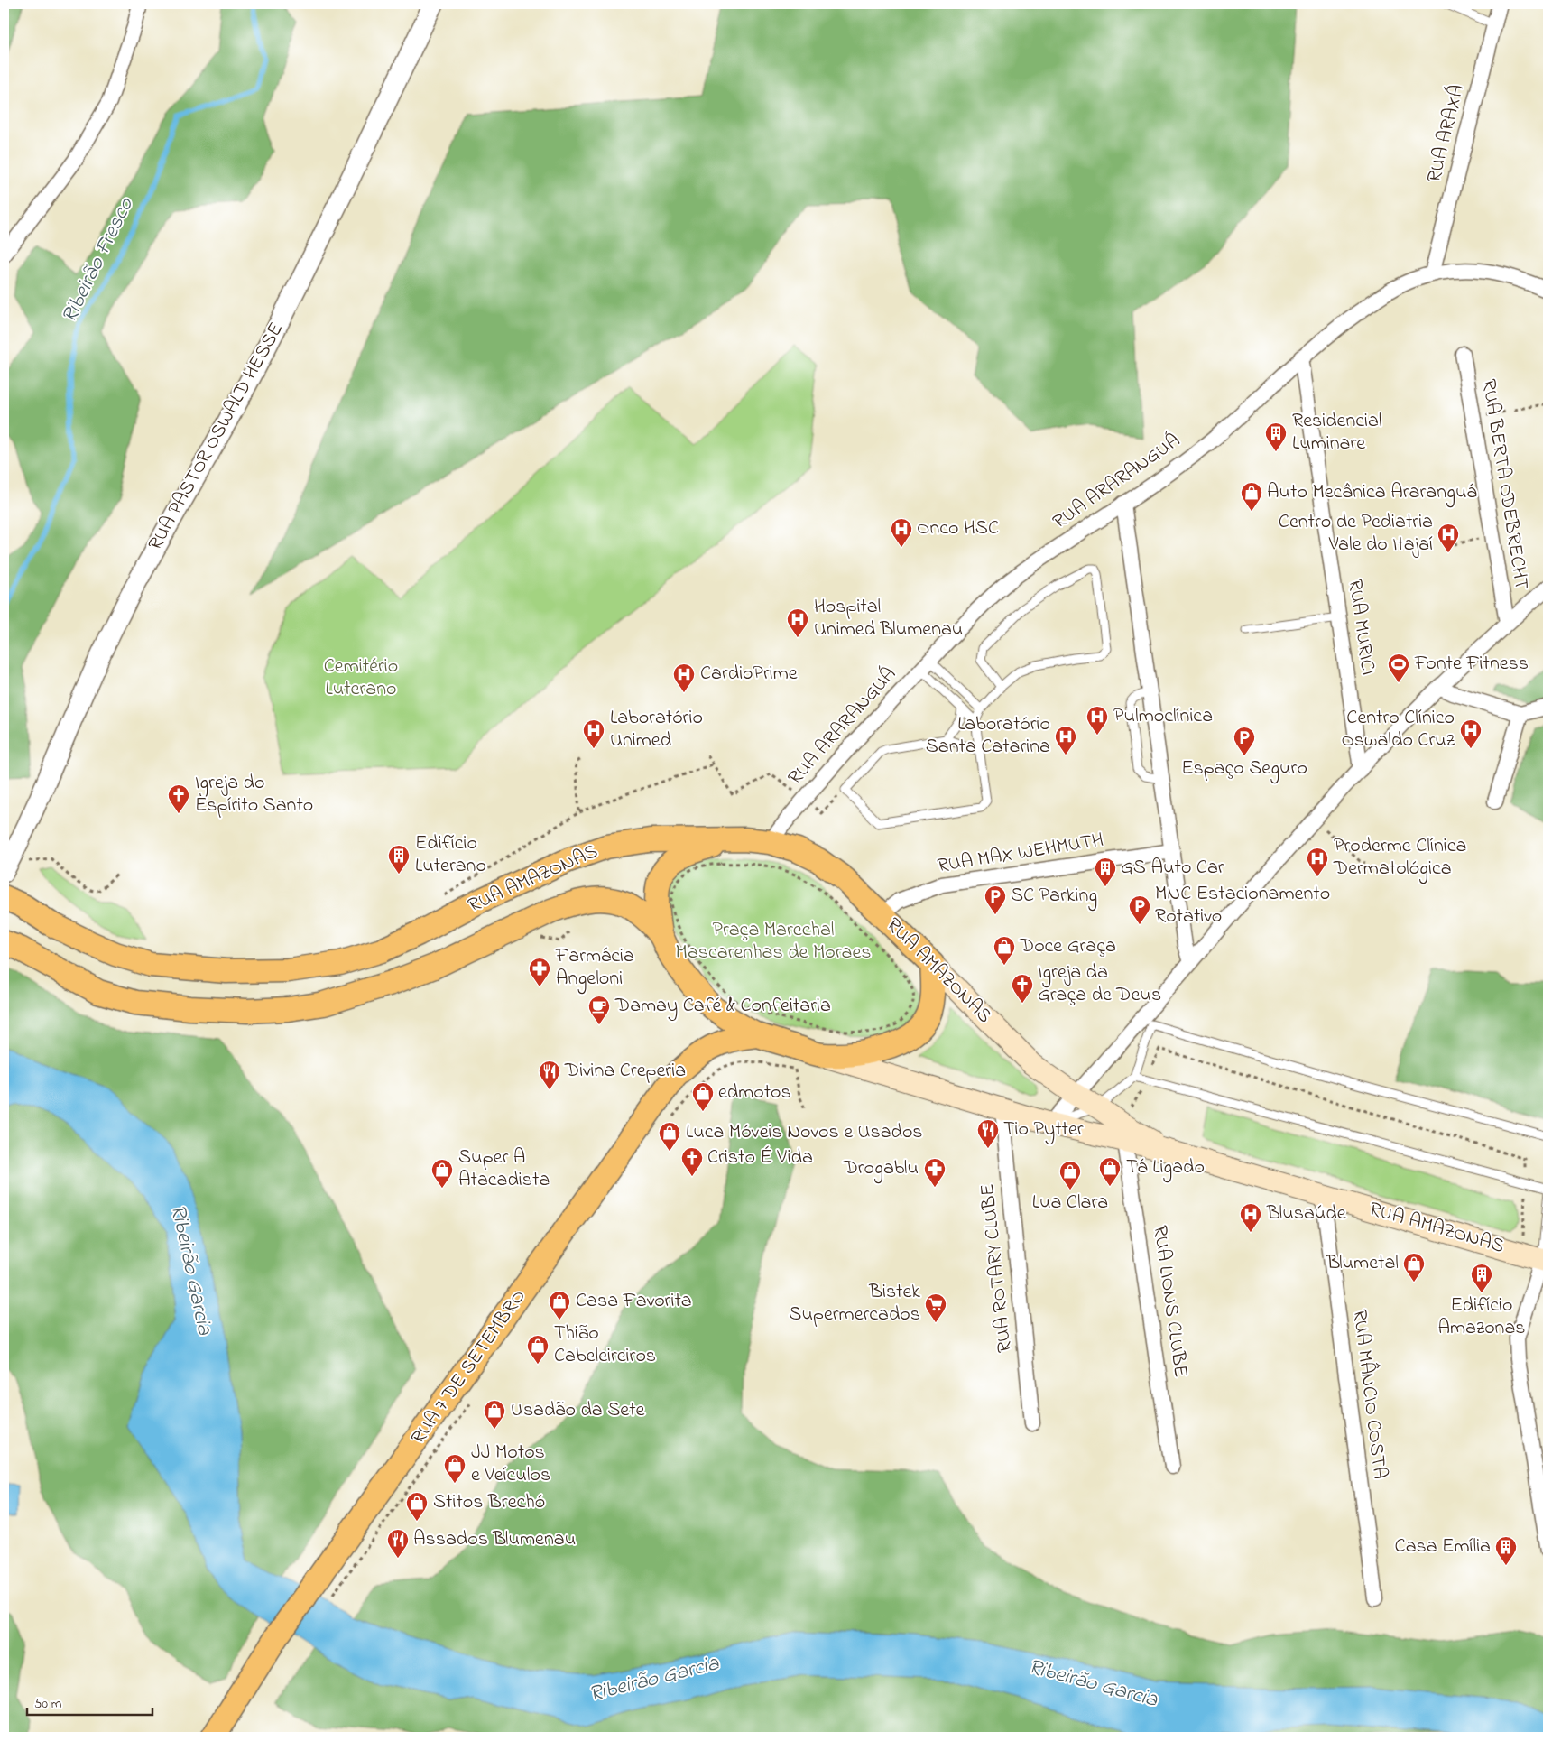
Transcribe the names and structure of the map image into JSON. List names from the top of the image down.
{
  "streets": {
    "main road": ["RUA AMAZONAS", "RUA 7 DE SETEMBRO"],
    "street": [
      "RUA ARAXÁ",
      "RUA PASTOR OSWALD HESSE",
      "RUA ARARANGUÁ",
      "RUA BERTA ODEBRECHT",
      "RUA MURICI",
      "RUA MAX WEHMUTH",
      "RUA ROTARY CLUBE",
      "RUA LIONS CLUBE",
      "RUA MÂNCIO COSTA"
    ]
  },
  "crossings": [
    ["RUA ARAXÁ", "RUA ARARANGUÁ"],
    ["RUA ARARANGUÁ", "RUA MURICI"],
    ["RUA ARARANGUÁ", "RUA AMAZONAS"],
    ["RUA MAX WEHMUTH", "RUA AMAZONAS"],
    ["RUA AMAZONAS", "RUA ROTARY CLUBE"],
    ["RUA AMAZONAS", "RUA LIONS CLUBE"],
    ["RUA AMAZONAS", "RUA 7 DE SETEMBRO"],
    ["RUA AMAZONAS", "RUA MÂNCIO COSTA"]
  ],
  "water": ["Ribeirão Fresco", "Ribeirão Garcia"],
  "parks": ["Cemitério Luterano", "Praça Marechal Mascarenhas de Moraes"],
  "places": {
    "building": [
      "Residencial Luminare",
      "Edifício Luterano",
      "GS Auto Car",
      "Edifício Amazonas",
      "Casa Emília"
    ],
    "shop": [
      "Auto Mecânica Araranguá",
      "Doce Graça",
      "edmotos",
      "Luca Móveis Novos e Usados",
      "Tá Ligado",
      "Super A Atacadista",
      "Lua Clara",
      "Blumetal",
      "Casa Favorita",
      "Thião Cabeleireiros",
      "Usadão da Sete",
      "JJ Motos e Veículos",
      "Stitos Brechó"
    ],
    "hospital": [
      "Onco HSC",
      "Centro de Pediatria Vale do Itajaí",
      "Hospital Unimed Blumenau",
      "CardioPrime",
      "Pulmoclínica",
      "Laboratório Unimed",
      "Centro Clínico Oswaldo Cruz",
      "Laboratório Santa Catarina",
      "Proderme Clínica Dermatológica",
      "Blusaúde"
    ],
    "sports": ["Fonte Fitness"],
    "parking": ["Espaço Seguro", "SC Parking", "MNC Estacionamento Rotativo"],
    "church": ["Igreja do Espírito Santo", "Igreja da Graça de Deus", "Cristo É Vida"],
    "pharmacy": ["Farmácia Angeloni", "Drogablu"],
    "cafe": ["Damay Café & Confeitaria"],
    "restaurant": ["Divina Creperia", "Tio Pytter", "Assados Blumenau"],
    "supermarket": ["Bistek Supermercados"]
  },
  "scale_bar": "50 m"
}
